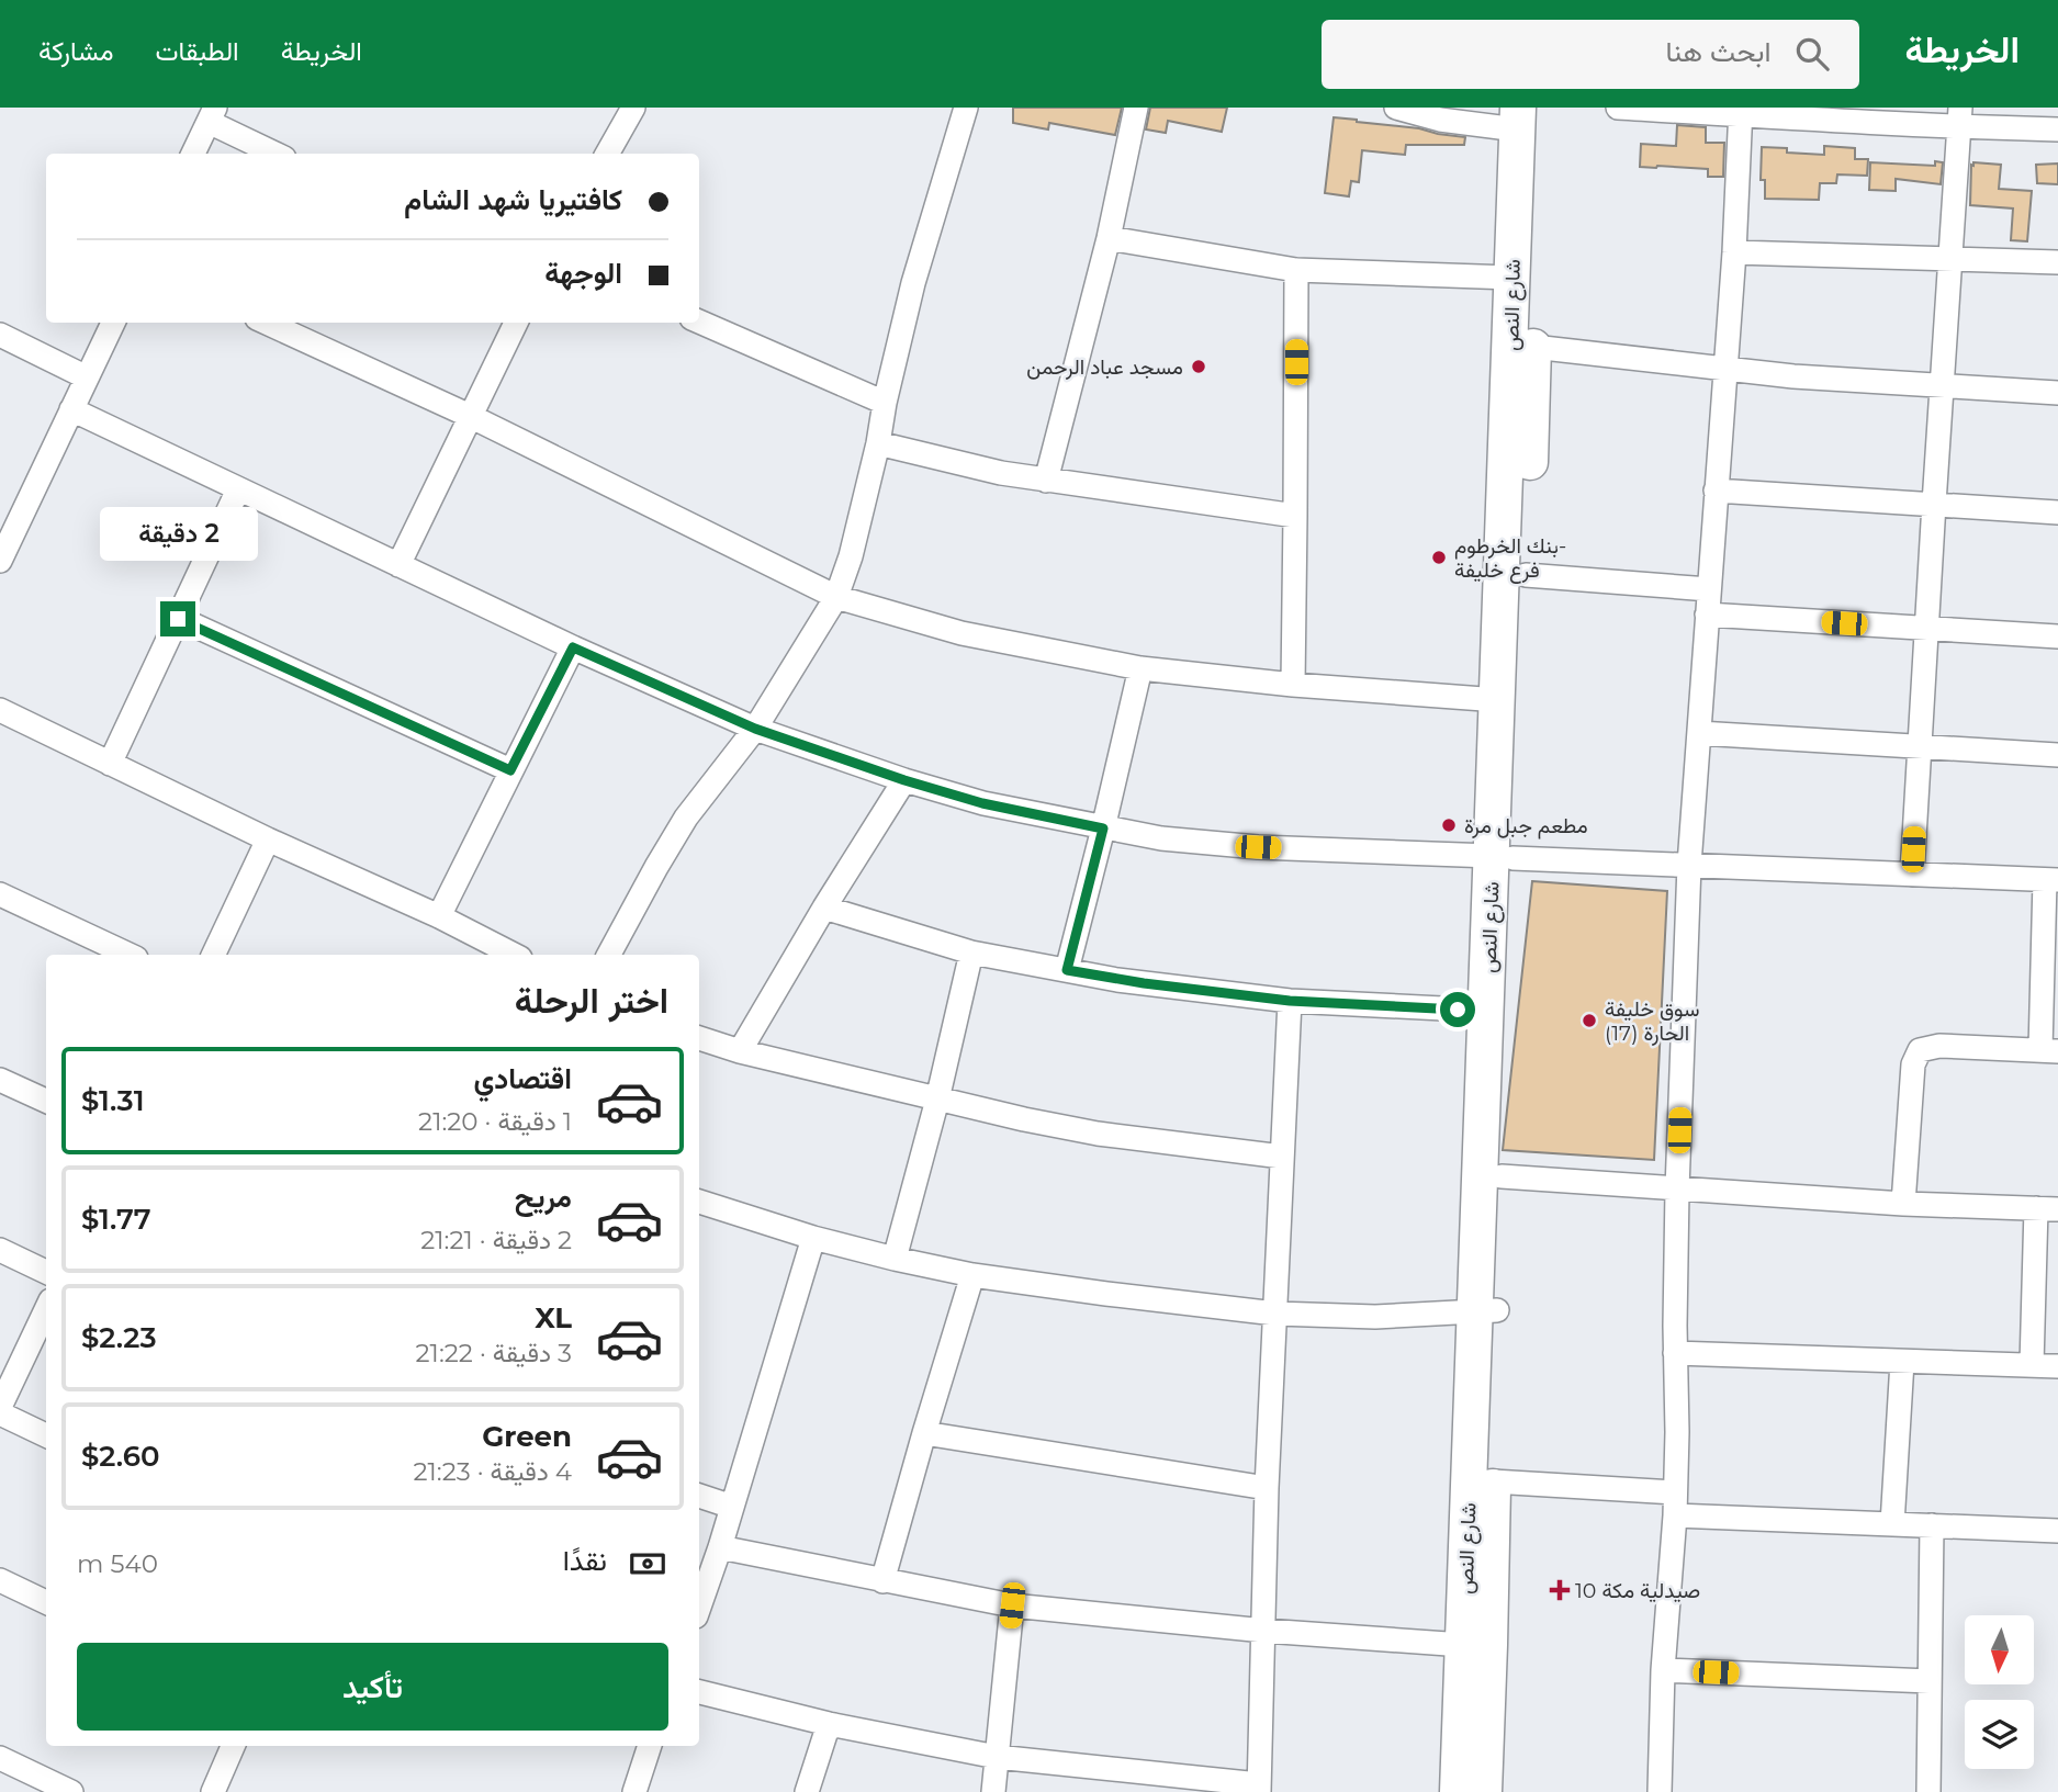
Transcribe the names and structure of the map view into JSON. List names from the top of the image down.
{
  "streets": {
    "main road": ["شارع النص"]
  },
  "places": {
    "other": [
      "مسجد عباد الرحمن",
      "بنك الخرطوم- فرع خليفة",
      "مطعم جبل مرة",
      "سوق خليفة الحارة (17)"
    ],
    "health": ["صيدلية مكة 10"]
  },
  "north": "bottom",
  "page": {
    "header": "الخريطة",
    "search": "ابحث هنا",
    "nav": ["الخريطة", "الطبقات", "مشاركة"],
    "banner": ["كافتيريا شهد الشام", "الوجهة"],
    "bubble": "2 دقيقة",
    "heading": "اختر الرحلة",
    "list": [
      {
        "name": "اقتصادي",
        "note": "1 دقيقة · 21:20",
        "value": "$1.31"
      },
      {
        "name": "مريح",
        "note": "2 دقيقة · 21:21",
        "value": "$1.77"
      },
      {
        "name": "XL",
        "note": "3 دقيقة · 21:22",
        "value": "$2.23"
      },
      {
        "name": "Green",
        "note": "4 دقيقة · 21:23",
        "value": "$2.60"
      }
    ],
    "pay": ["نقدًا", "540 m"],
    "buttons": "تأكيد"
  }
}
